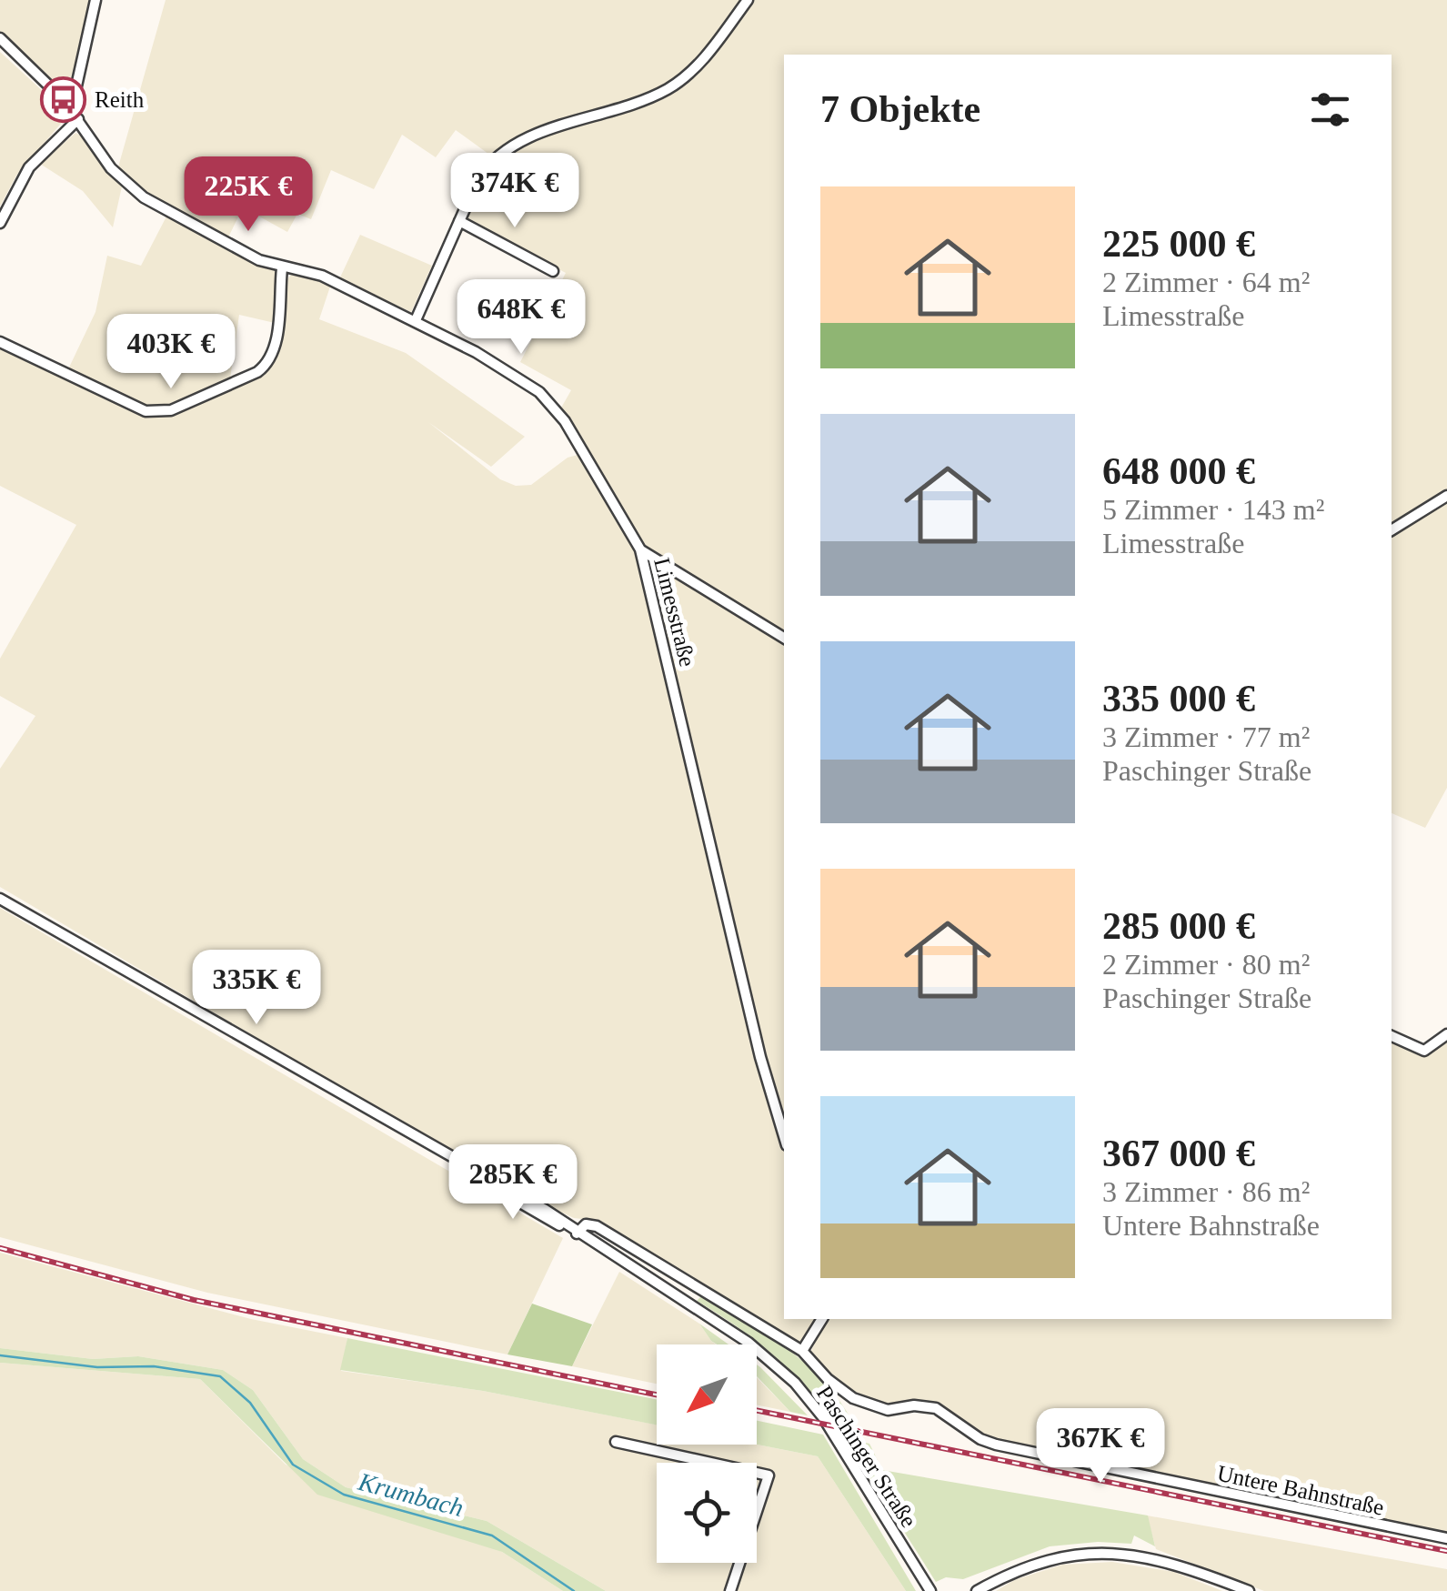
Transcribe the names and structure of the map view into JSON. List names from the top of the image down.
{
  "streets": {
    "street": ["Limesstraße", "Paschinger Straße", "Untere Bahnstraße"]
  },
  "crossings": [
    ["Paschinger Straße", "Untere Bahnstraße"]
  ],
  "water": ["Krumbach"],
  "places": {
    "bus stop": ["Reith"]
  },
  "north": "bottom left",
  "page": {
    "heading": "7 Objekte",
    "price": [
      "374K €",
      "225K €",
      "648K €",
      "403K €",
      "335K €",
      "285K €",
      "367K €"
    ],
    "list": [
      {
        "name": "225 000 €",
        "note": "2 Zimmer · 64 m² · Limesstraße"
      },
      {
        "name": "648 000 €",
        "note": "5 Zimmer · 143 m² · Limesstraße"
      },
      {
        "name": "335 000 €",
        "note": "3 Zimmer · 77 m² · Paschinger Straße"
      },
      {
        "name": "285 000 €",
        "note": "2 Zimmer · 80 m² · Paschinger Straße"
      },
      {
        "name": "367 000 €",
        "note": "3 Zimmer · 86 m² · Untere Bahnstraße"
      }
    ]
  }
}
